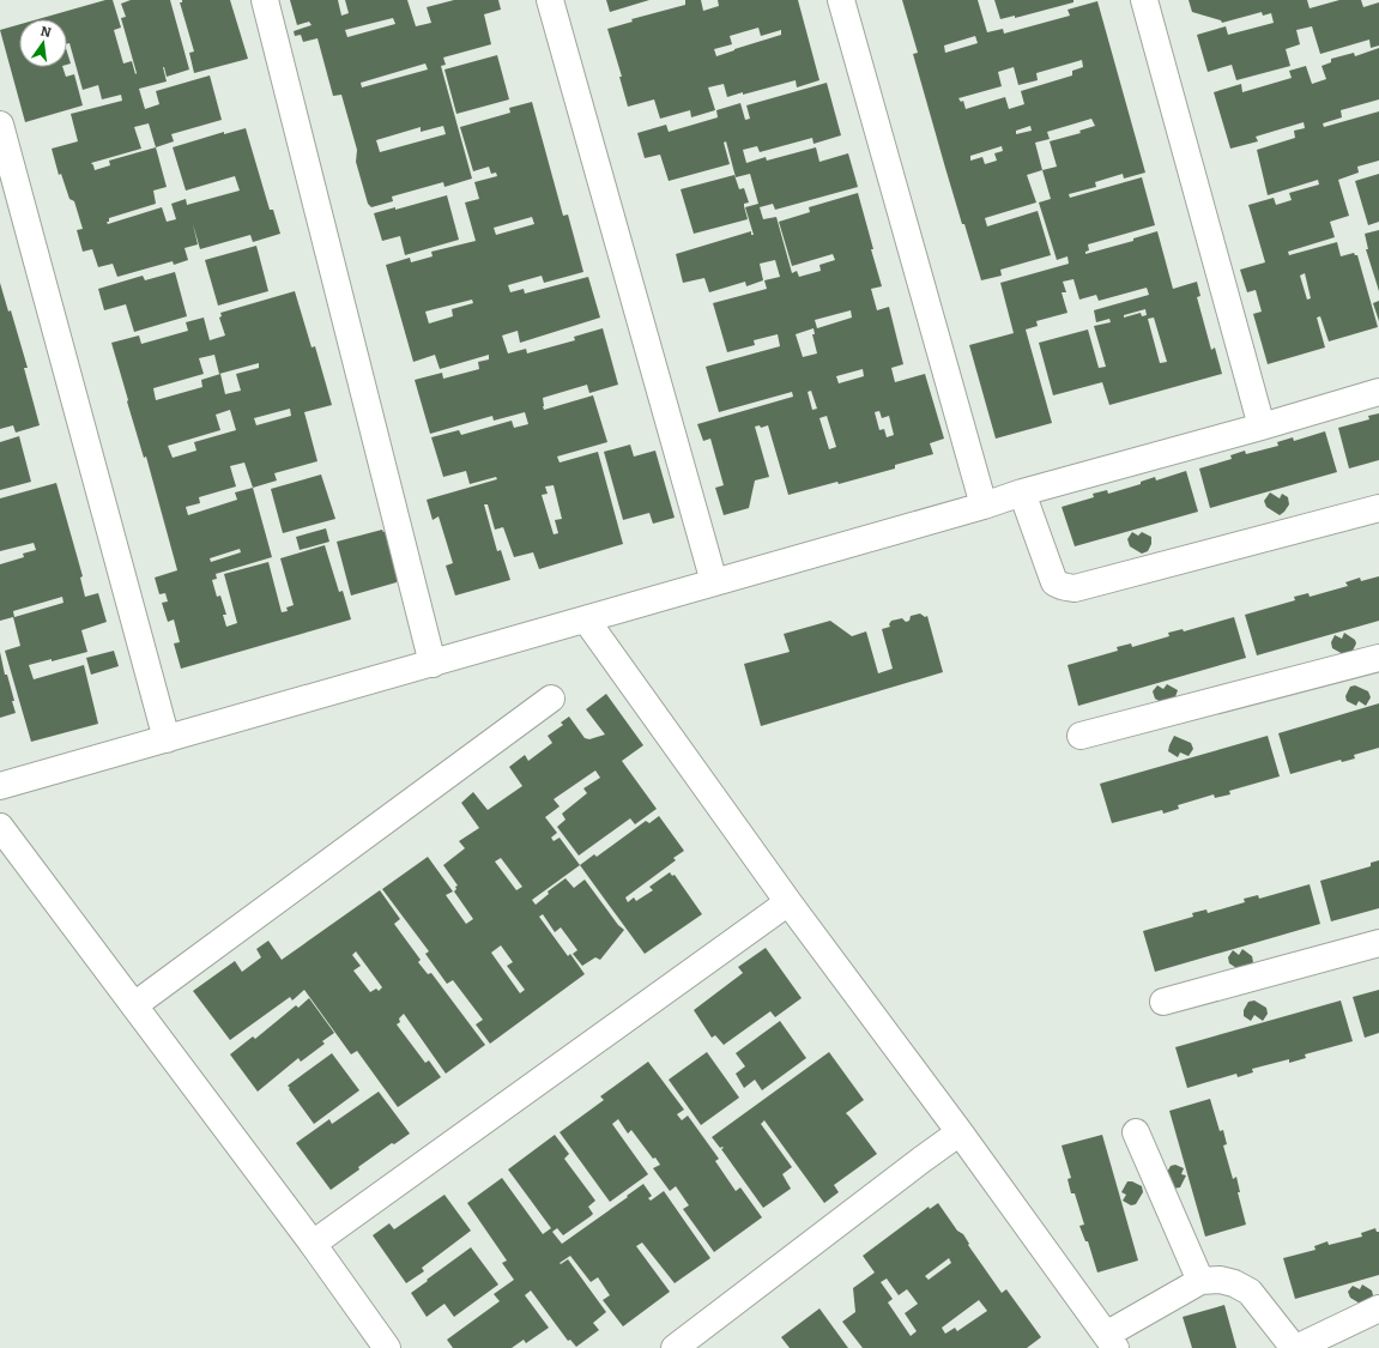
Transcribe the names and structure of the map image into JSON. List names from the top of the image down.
{
  "north": "top"
}
